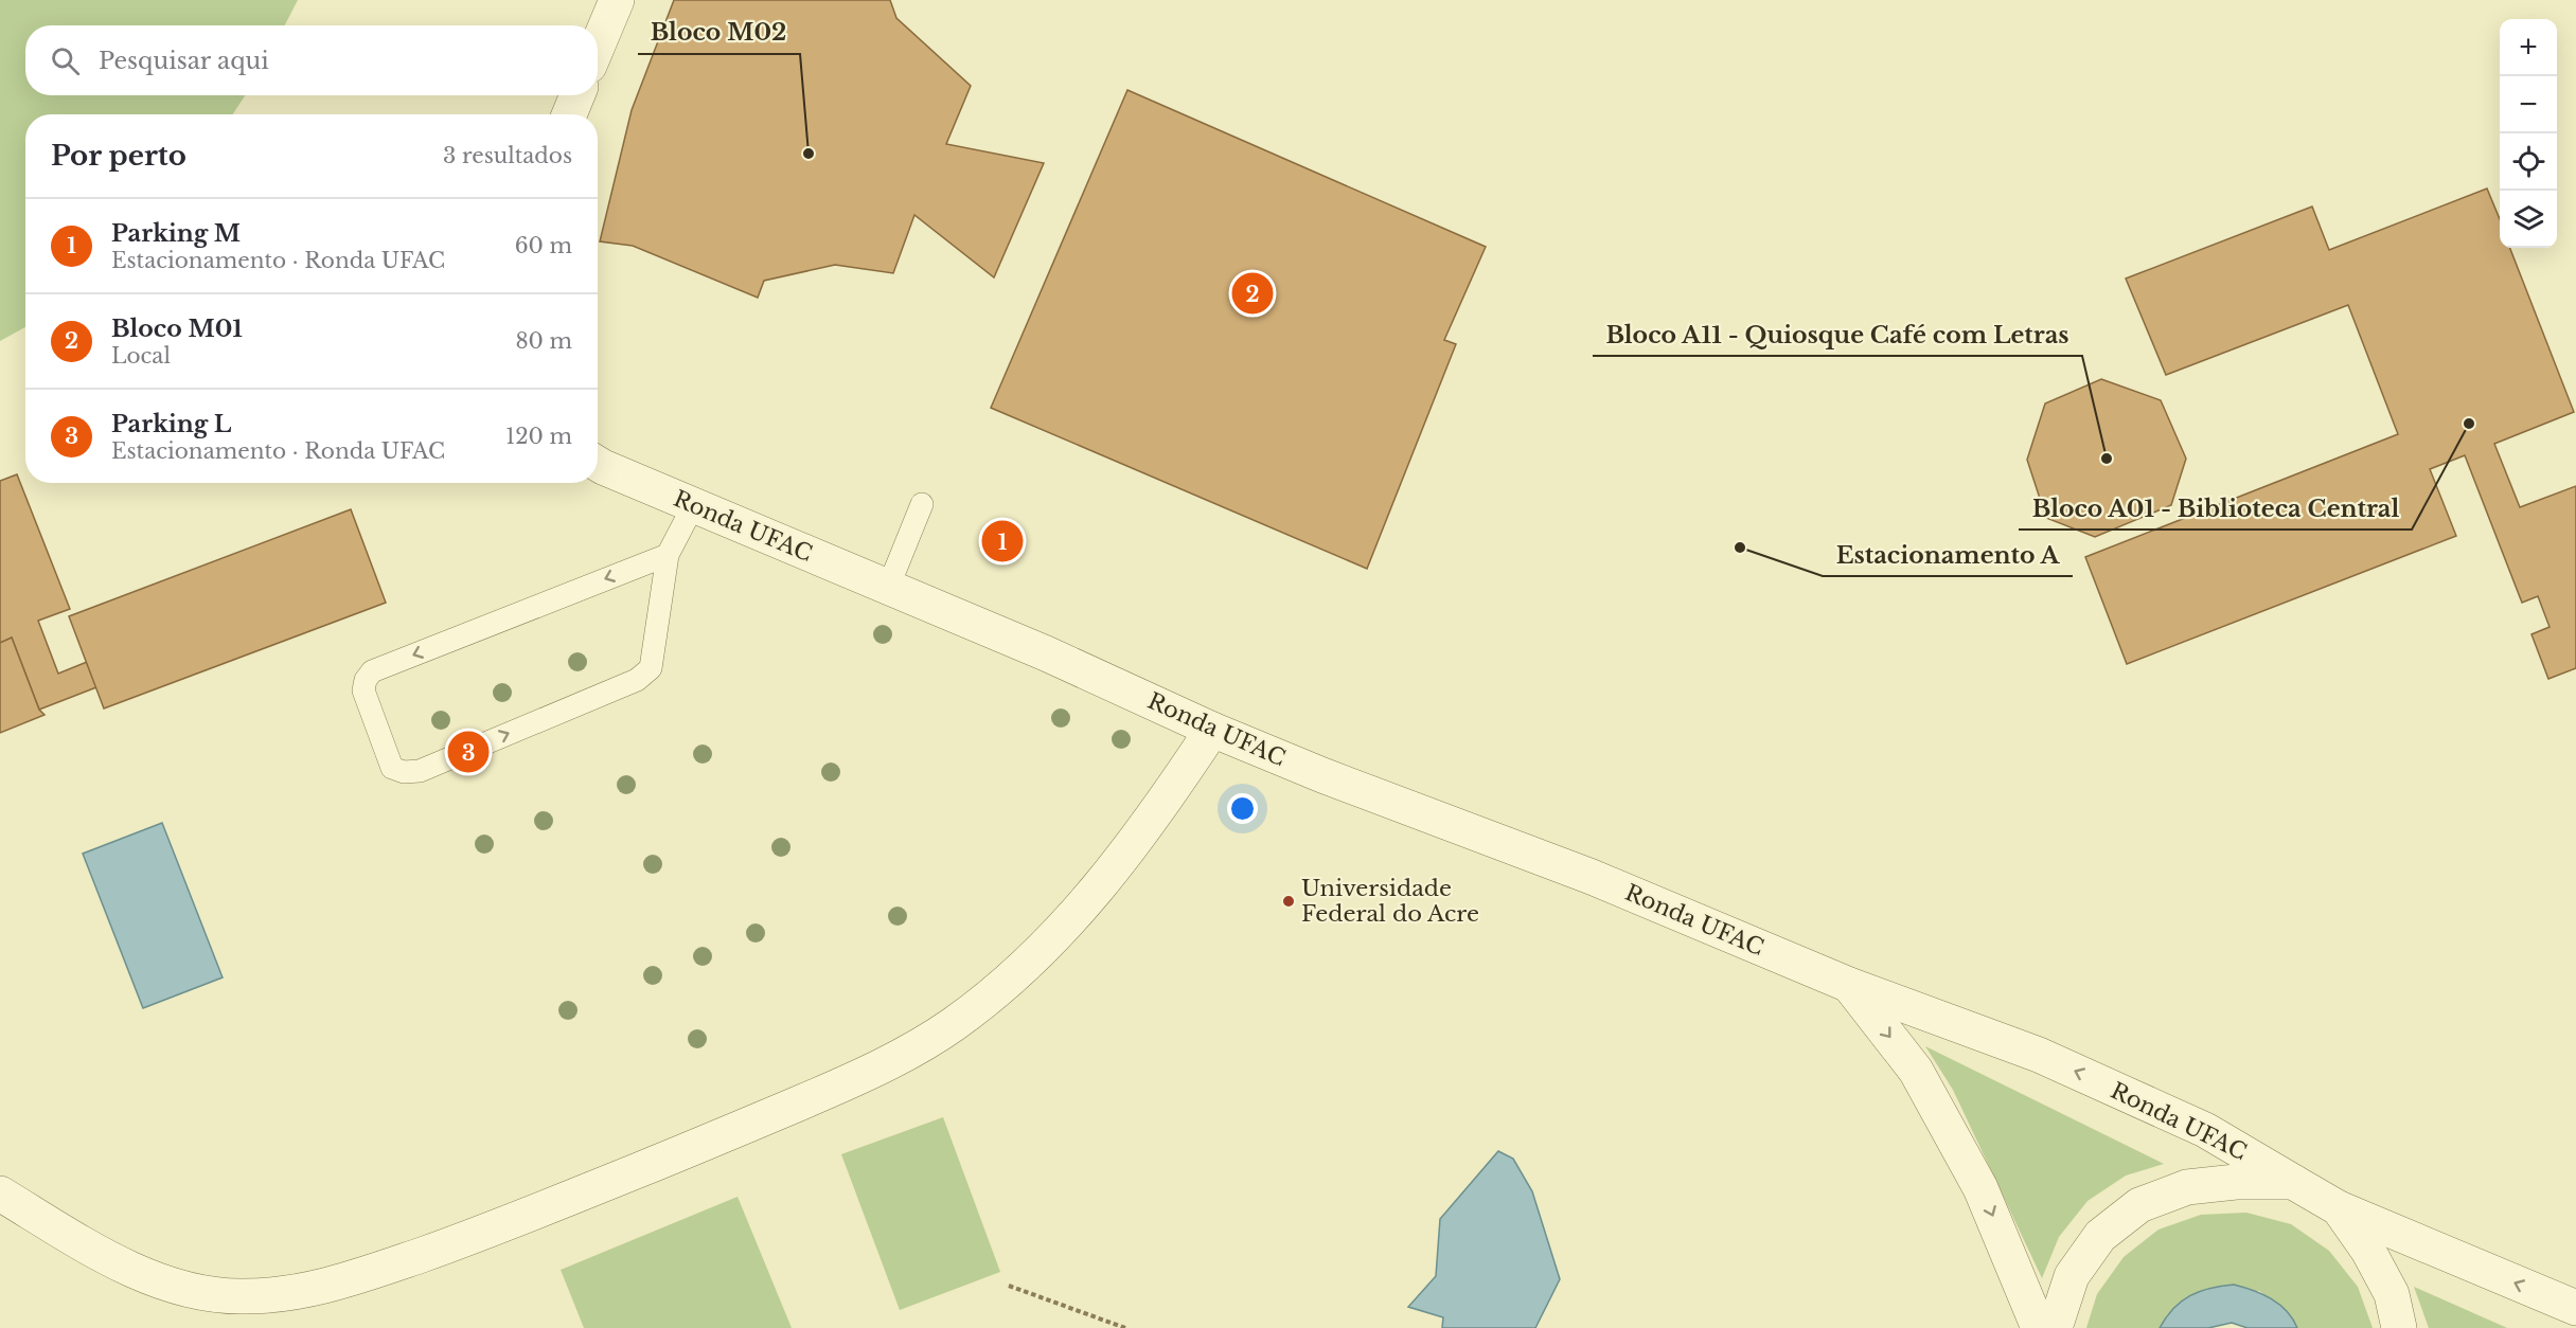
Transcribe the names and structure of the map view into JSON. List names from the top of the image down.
{
  "streets": {
    "street": ["Ronda UFAC"]
  },
  "places": [
    "Bloco M02",
    "Bloco A01 - Biblioteca Central",
    "Bloco A11 - Quiosque Café com Letras",
    "Estacionamento A",
    "Universidade Federal do Acre"
  ],
  "page": {
    "map_buttons": ["+", "−"],
    "search": "Pesquisar aqui",
    "heading": ["Por perto", "3 resultados"],
    "list": [
      {
        "mark": "1",
        "name": "Parking M",
        "note": "Estacionamento · Ronda UFAC",
        "value": "60 m"
      },
      {
        "mark": "2",
        "name": "Bloco M01",
        "note": "Local",
        "value": "80 m"
      },
      {
        "mark": "3",
        "name": "Parking L",
        "note": "Estacionamento · Ronda UFAC",
        "value": "120 m"
      }
    ],
    "pins": ["2", "1", "3"]
  }
}
